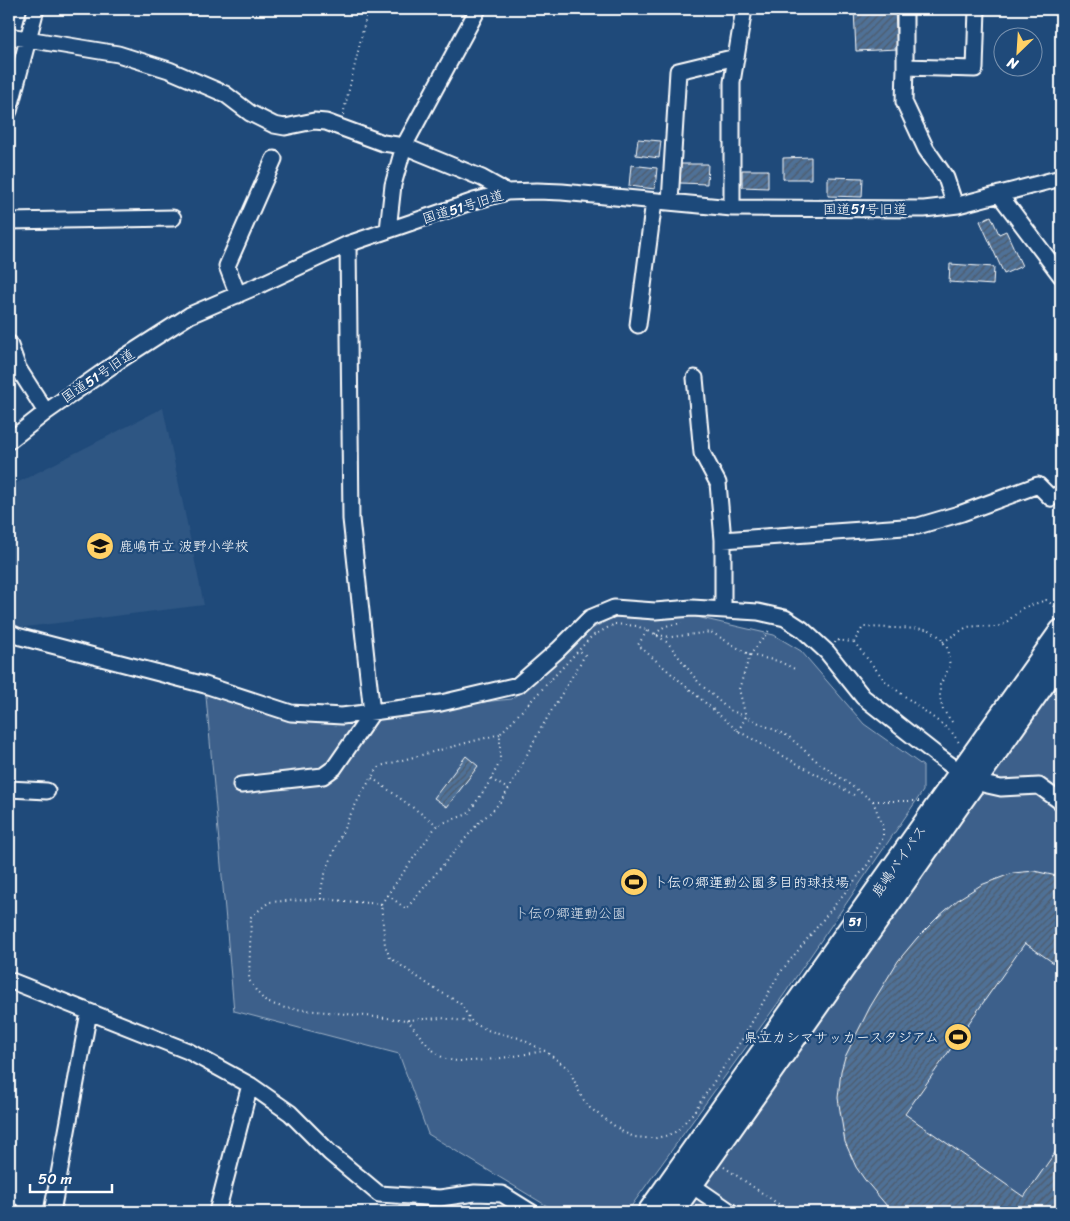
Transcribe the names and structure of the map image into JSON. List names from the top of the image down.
{
  "streets": {
    "highway": ["鹿嶋バイパス", "51"],
    "street": ["国道51号旧道"]
  },
  "parks": ["卜伝の郷運動公園"],
  "places": {
    "school or university": ["鹿嶋市立 波野小学校"],
    "sports": ["卜伝の郷運動公園多目的球技場", "県立カシマサッカースタジアム"]
  },
  "scale_bar": "50 m",
  "north": "bottom left"
}
